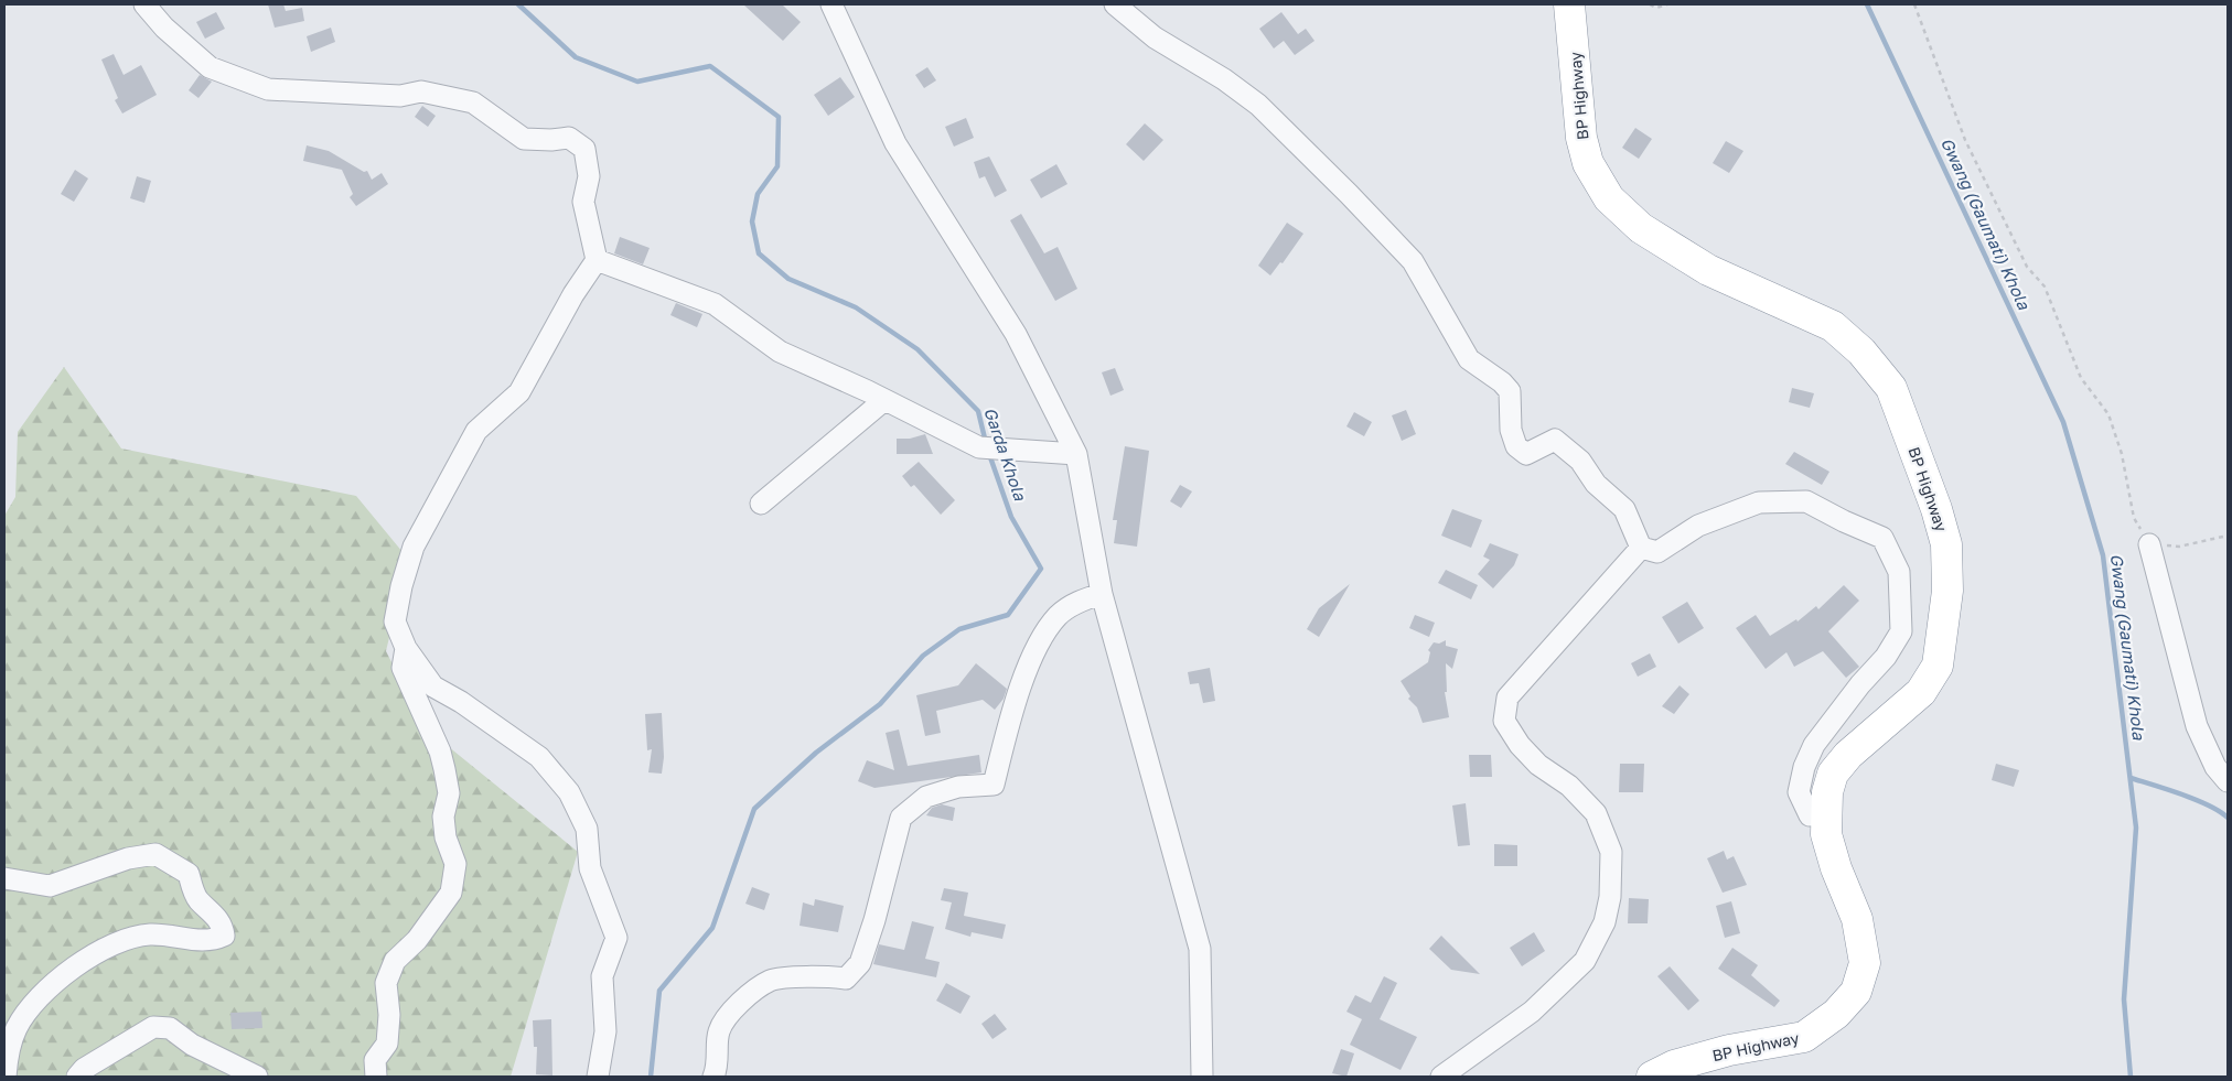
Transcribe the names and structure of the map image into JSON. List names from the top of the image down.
{
  "streets": {
    "highway": ["BP Highway"]
  },
  "water": ["Gwang (Gaumati) Khola", "Garda Khola"]
}
